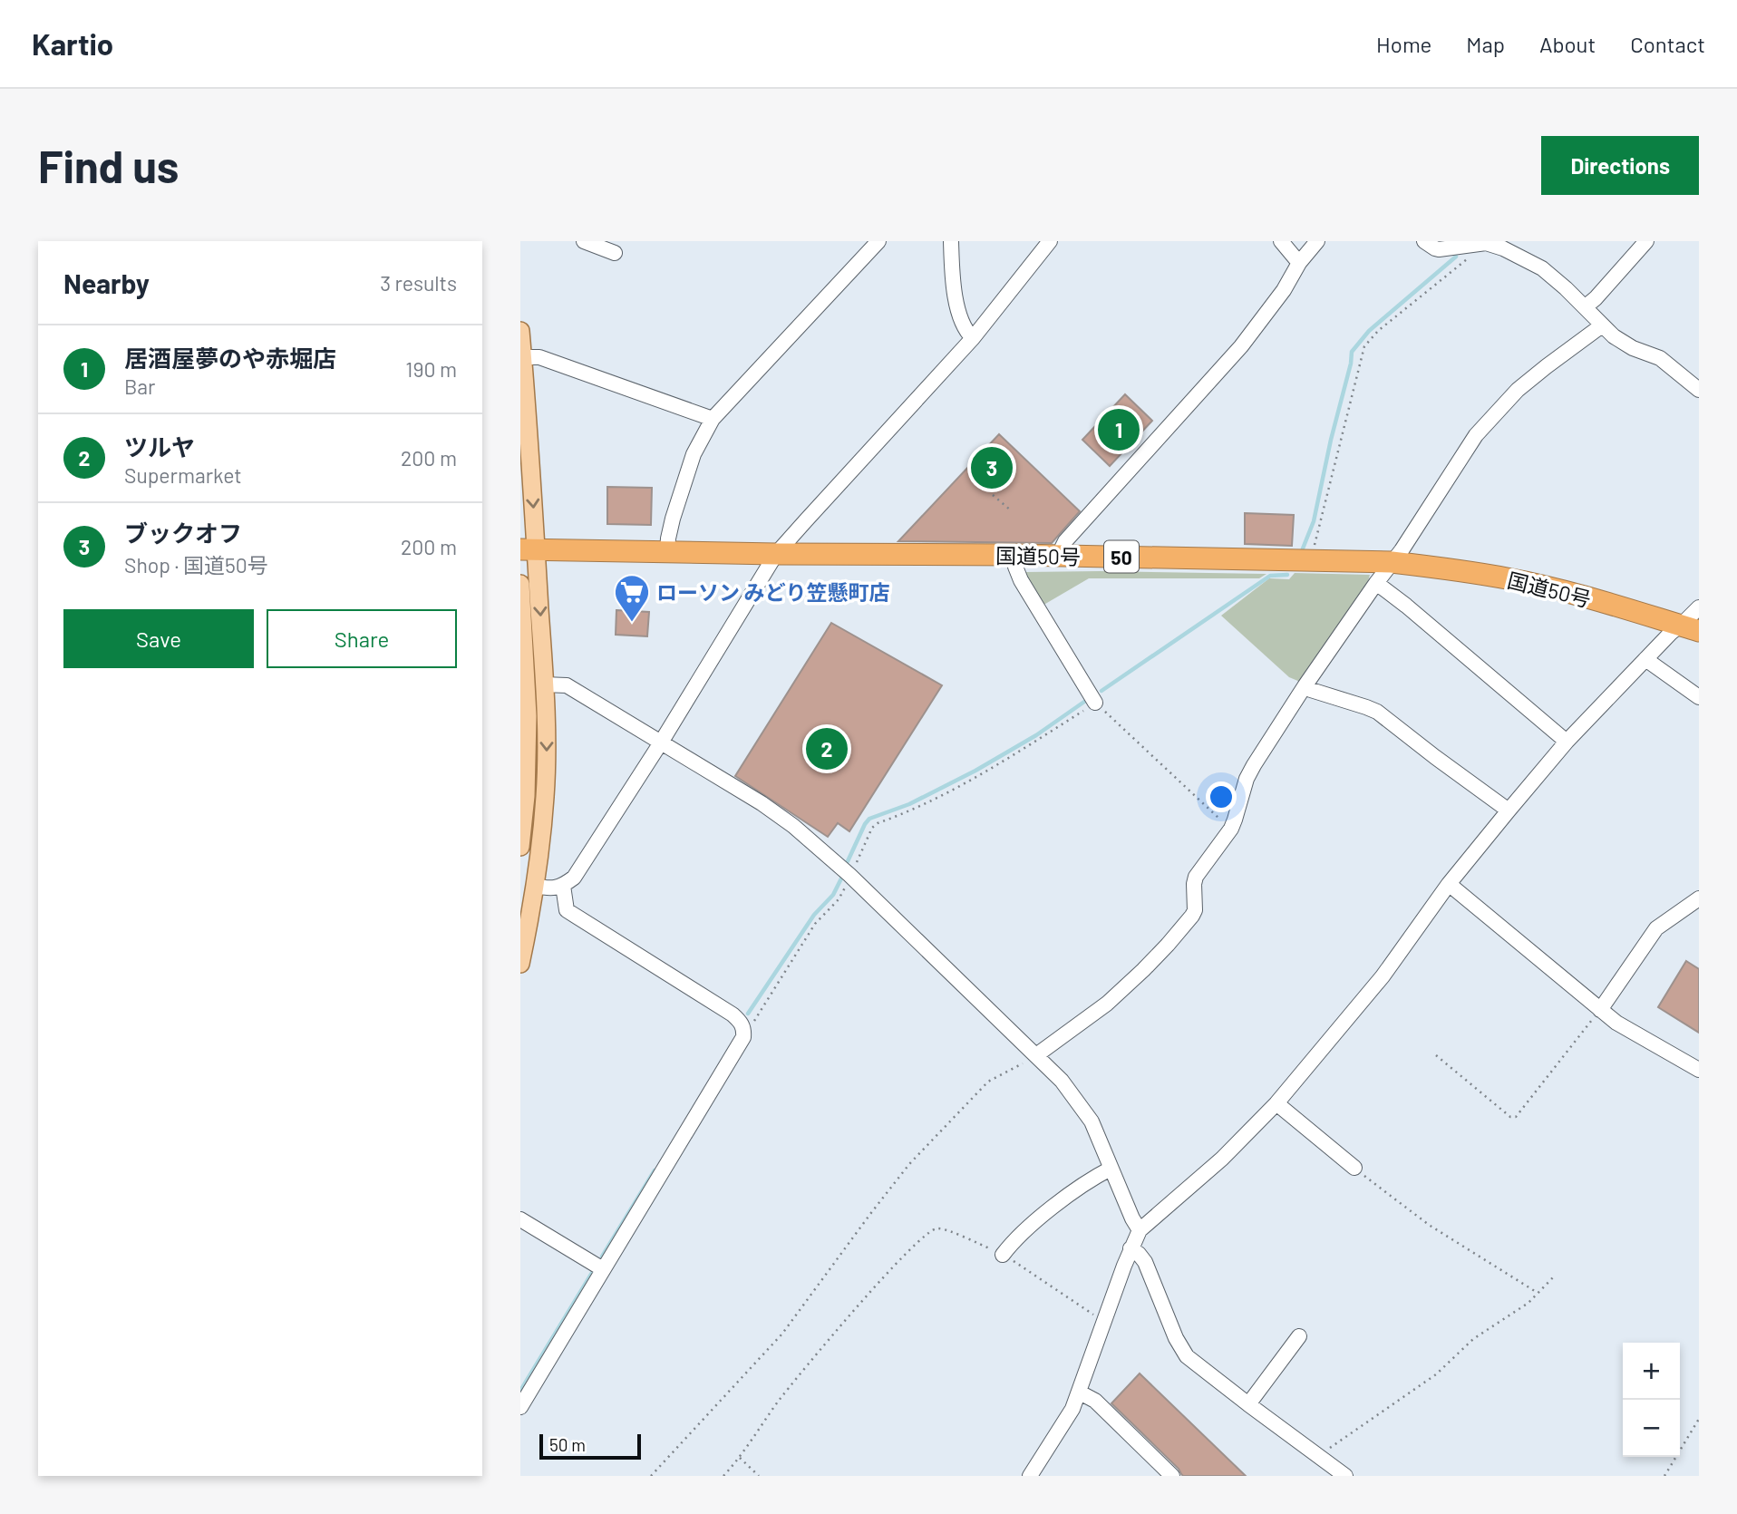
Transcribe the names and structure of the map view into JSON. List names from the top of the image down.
{
  "streets": {
    "highway": ["国道50号", "50"]
  },
  "places": {
    "supermarket": ["ローソン みどり笠懸町店"]
  },
  "scale_bar": "50 m",
  "page": {
    "header": "Kartio",
    "nav": [
      "Home",
      "Map",
      "About",
      "Contact"
    ],
    "buttons": [
      "Directions",
      ["Save", "Share"]
    ],
    "title": "Find us",
    "heading": ["Nearby", "3 results"],
    "list": [
      {
        "mark": "1",
        "name": "居酒屋夢のや赤堀店",
        "note": "Bar",
        "value": "190 m"
      },
      {
        "mark": "2",
        "name": "ツルヤ",
        "note": "Supermarket",
        "value": "200 m"
      },
      {
        "mark": "3",
        "name": "ブックオフ",
        "note": "Shop · 国道50号",
        "value": "200 m"
      }
    ],
    "pins": ["1", "3", "2"],
    "map_buttons": ["+", "−"],
    "scale": "50 m"
  }
}
